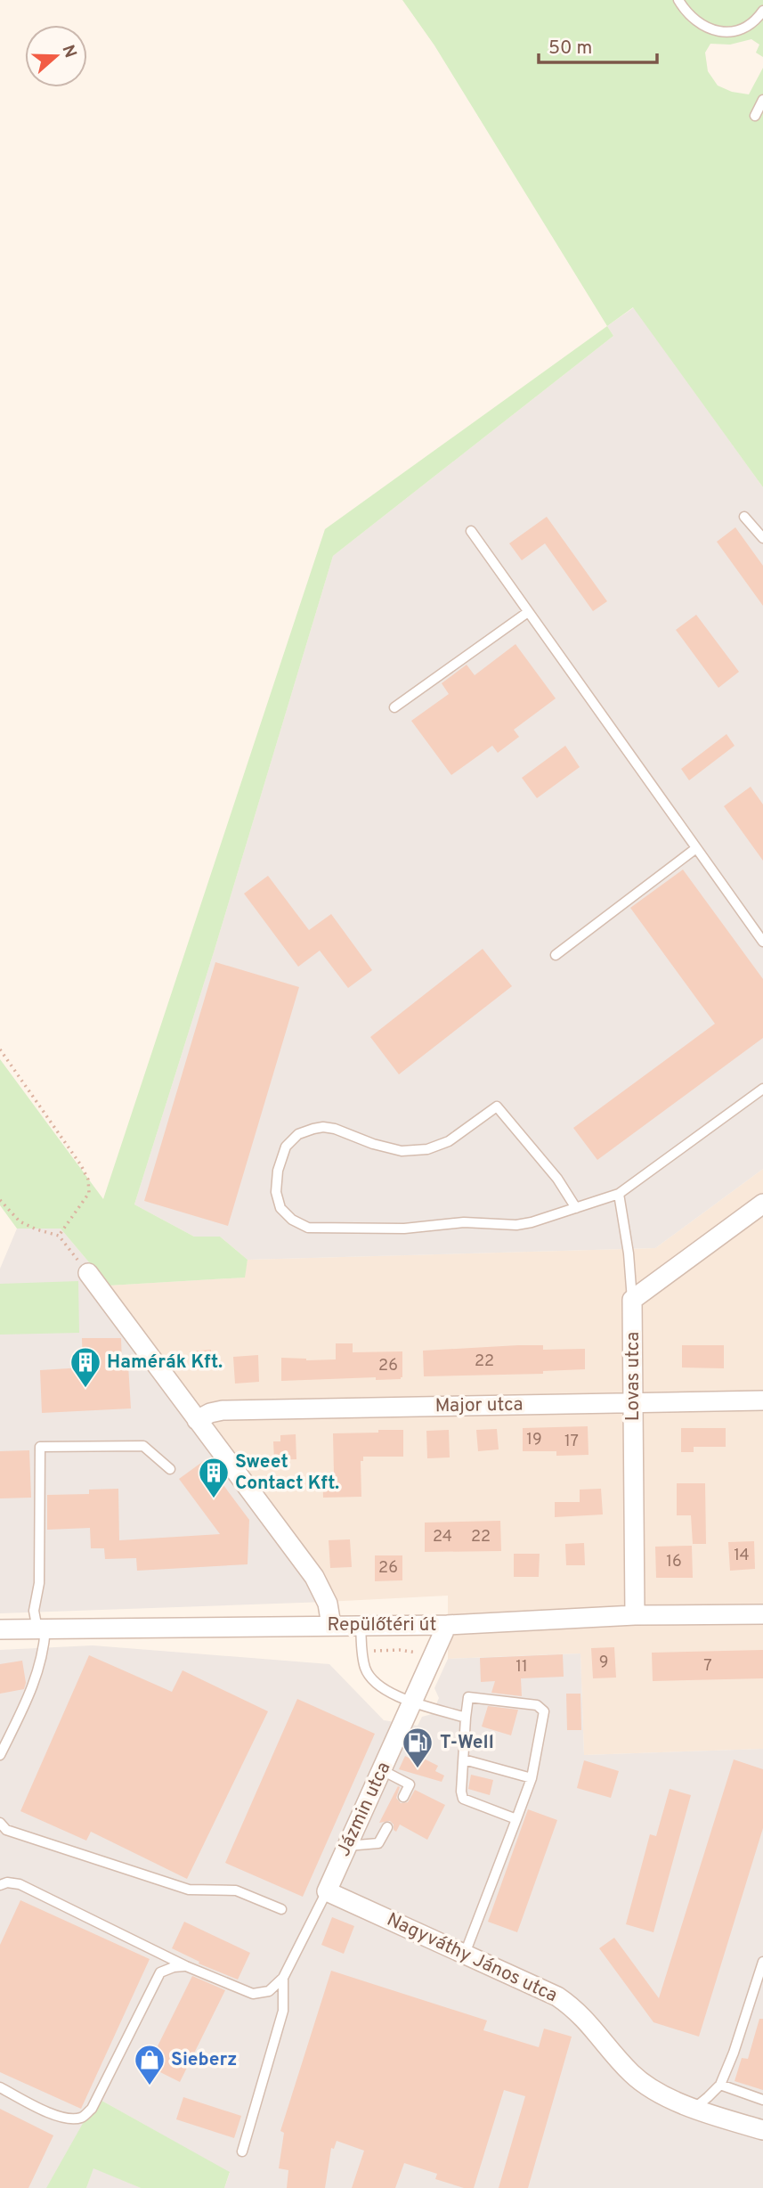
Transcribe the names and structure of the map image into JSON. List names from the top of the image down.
{
  "streets": {
    "street": [
      "Lovas utca",
      "Major utca",
      "Repülőtéri út",
      "Jázmin utca",
      "Nagyváthy János utca"
    ]
  },
  "crossings": [
    ["Lovas utca", "Major utca"],
    ["Lovas utca", "Repülőtéri út"],
    ["Repülőtéri út", "Jázmin utca"],
    ["Jázmin utca", "Nagyváthy János utca"]
  ],
  "places": {
    "building": ["Hamérák Kft.", "Sweet Contact Kft."],
    "fuel station": ["T-Well"],
    "shop": ["Sieberz"]
  },
  "house_numbers": [
    "22",
    "26",
    "19",
    "17",
    "24",
    "22",
    "14",
    "16",
    "26",
    "9",
    "7",
    "11"
  ],
  "scale_bar": "50 m",
  "north": "right"
}
